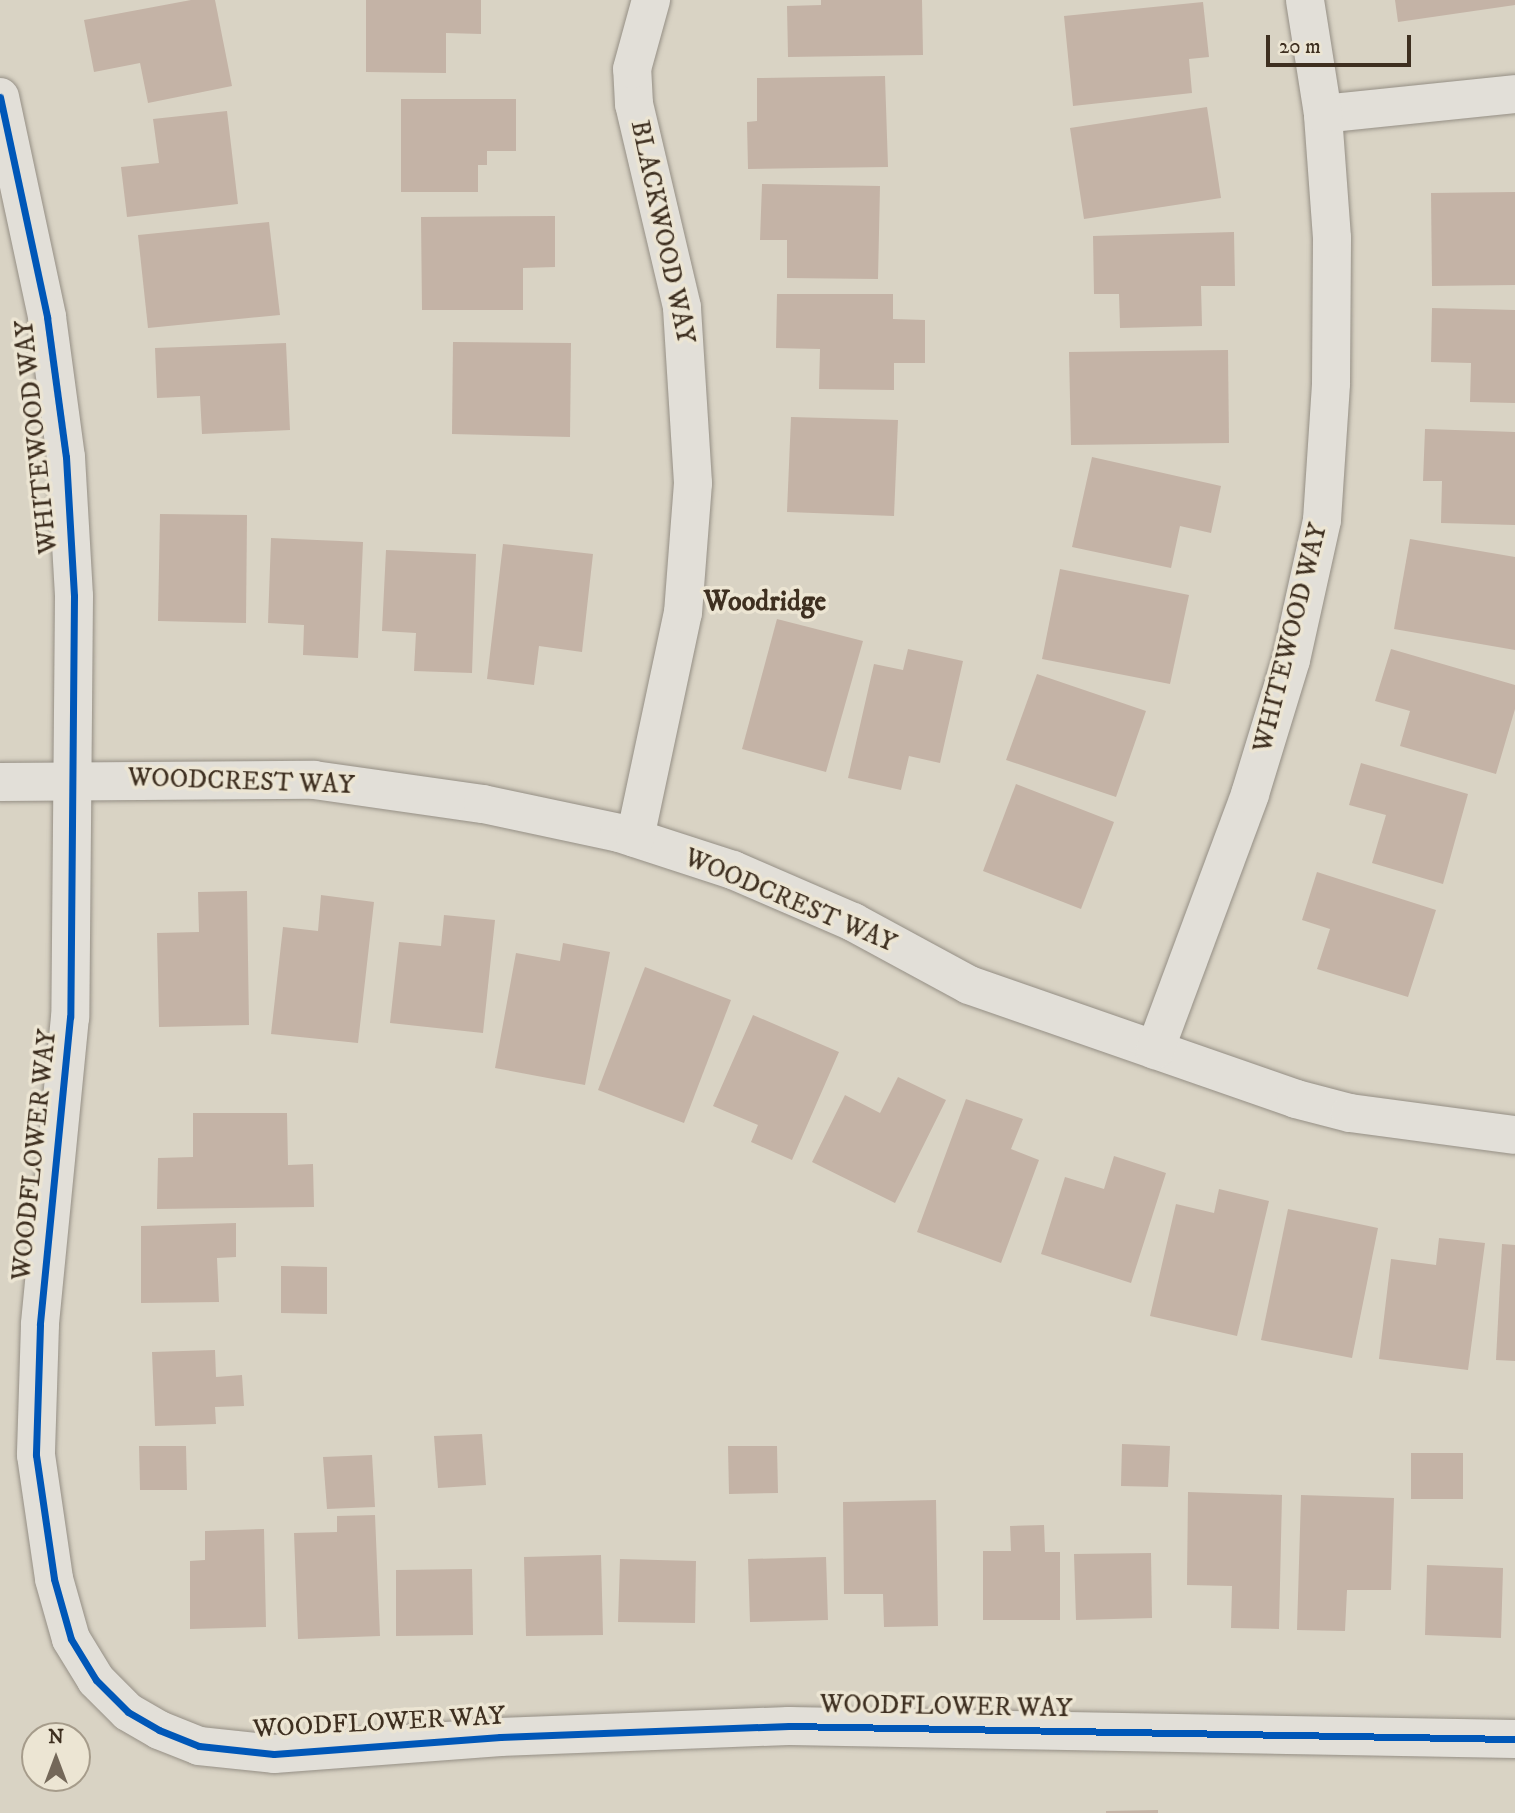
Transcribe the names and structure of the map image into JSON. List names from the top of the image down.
{
  "streets": {
    "street": [
      "BLACKWOOD WAY",
      "WHITEWOOD WAY",
      "WOODCREST WAY",
      "WOODFLOWER WAY"
    ]
  },
  "crossings": [
    ["BLACKWOOD WAY", "WOODCREST WAY"],
    ["WHITEWOOD WAY", "WOODCREST WAY"],
    ["WHITEWOOD WAY", "WOODFLOWER WAY"],
    ["WOODCREST WAY", "WOODFLOWER WAY"]
  ],
  "districts": ["Woodridge"],
  "scale_bar": "20 m",
  "north": "top"
}
